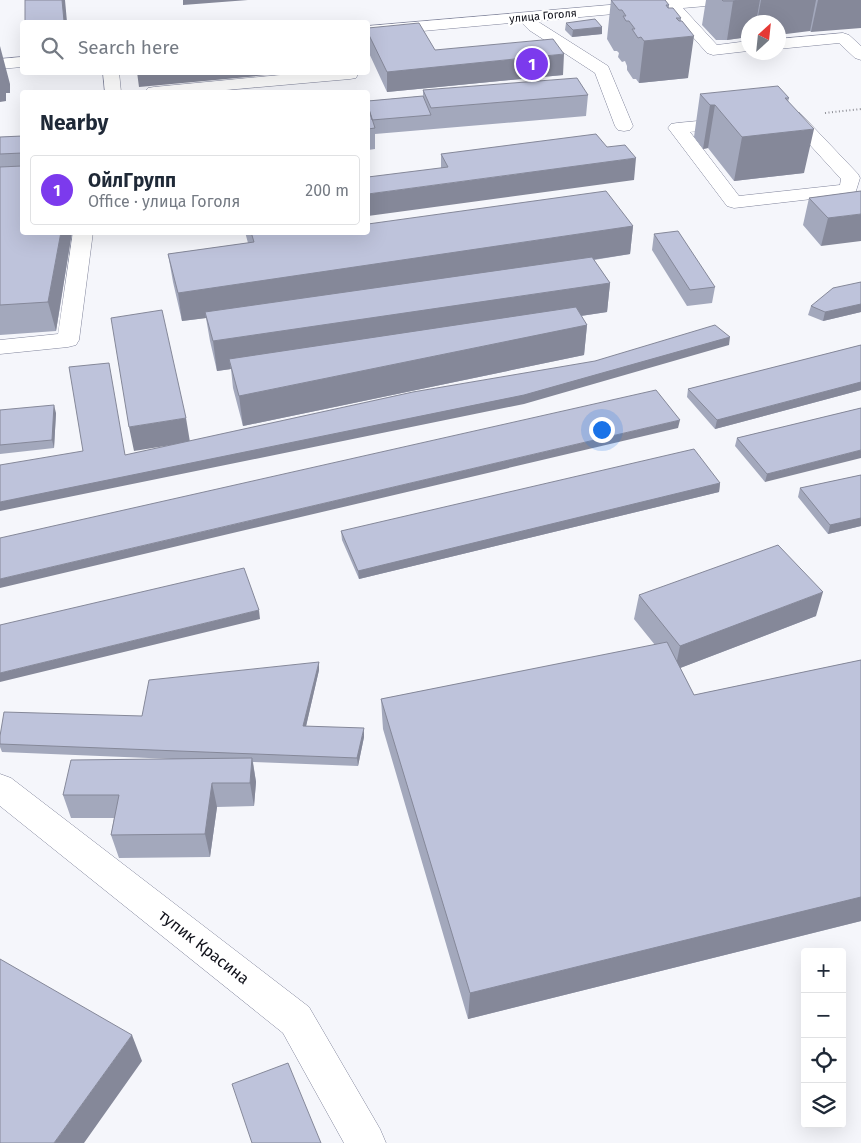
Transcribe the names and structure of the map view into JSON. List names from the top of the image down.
{
  "streets": {
    "street": ["улица Гоголя", "тупик Красина"]
  },
  "north": "top right",
  "page": {
    "search": "Search here",
    "pins": "1",
    "heading": "Nearby",
    "list": [
      {
        "mark": "1",
        "name": "ОйлГрупп",
        "note": "Office · улица Гоголя",
        "value": "200 m"
      }
    ],
    "map_buttons": ["+", "−"]
  }
}
